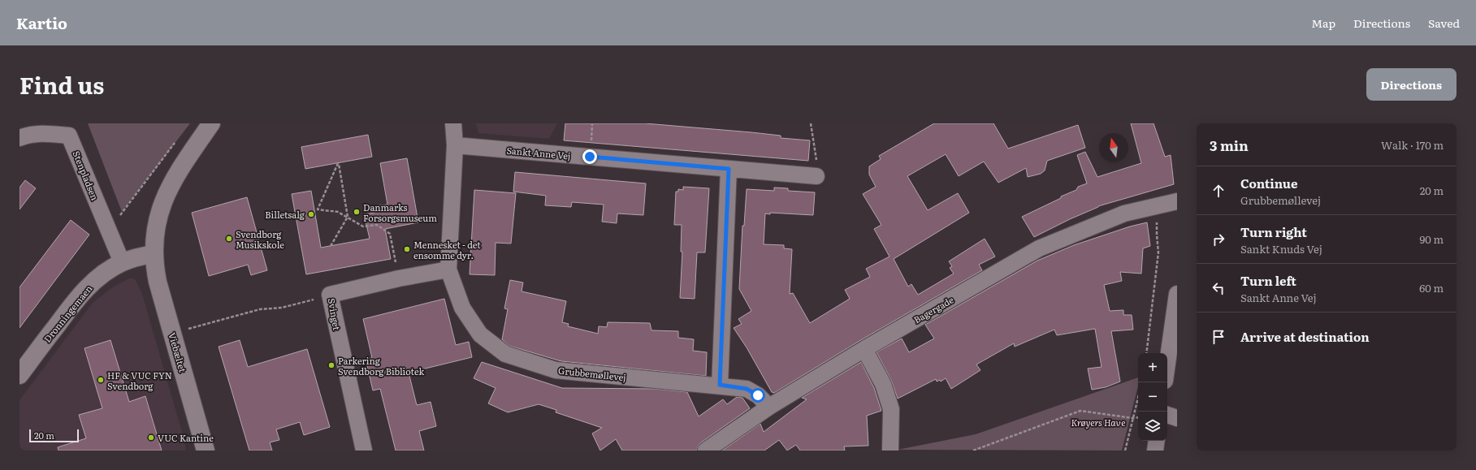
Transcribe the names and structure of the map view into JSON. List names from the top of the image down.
{
  "streets": {
    "street": [
      "Sankt Anne Vej",
      "Stenpladsen",
      "Bagergade",
      "Dronningemaen",
      "Svinget",
      "Viebæltet",
      "Grubbemøllevej"
    ]
  },
  "crossings": [
    ["Sankt Anne Vej", "Grubbemøllevej"],
    ["Stenpladsen", "Dronningemaen"],
    ["Bagergade", "Grubbemøllevej"],
    ["Dronningemaen", "Viebæltet"],
    ["Svinget", "Grubbemøllevej"]
  ],
  "parks": ["Krøyers Have"],
  "places": [
    "Danmarks Forsorgsmuseum",
    "Billetsalg",
    "Svendborg Musikskole",
    "Mennesket - det ensomme dyr.",
    "Parkering Svendborg Bibliotek",
    "HF & VUC FYN Svendborg",
    "VUC Kantine"
  ],
  "scale_bar": "20 m",
  "north": "top",
  "page": {
    "header": "Kartio",
    "nav": ["Map", "Directions", "Saved"],
    "title": "Find us",
    "buttons": "Directions",
    "heading": ["3 min", "Walk · 170 m"],
    "list": [
      ["Continue", "Grubbemøllevej", "20 m"],
      ["Turn right", "Sankt Knuds Vej", "90 m"],
      ["Turn left", "Sankt Anne Vej", "60 m"],
      "Arrive at destination"
    ],
    "map_buttons": ["+", "−"],
    "scale": "20 m"
  }
}
